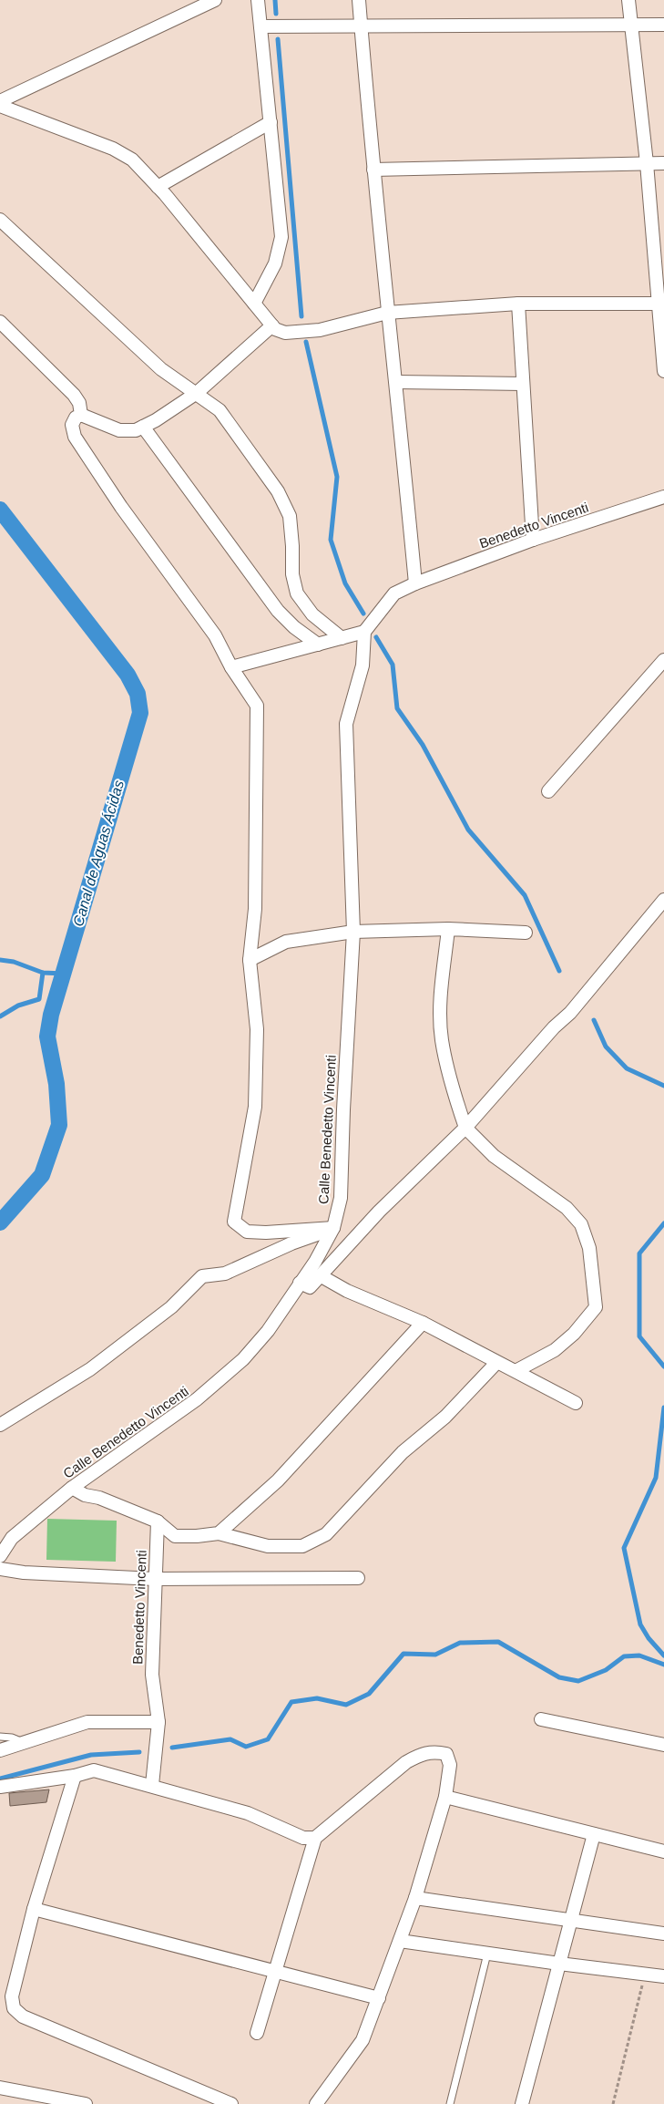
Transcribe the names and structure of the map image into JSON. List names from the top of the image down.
{
  "streets": {
    "street": ["Benedetto Vincenti", "Calle Benedetto Vincenti"]
  },
  "water": ["Canal de Aguas Ácidas"]
}
